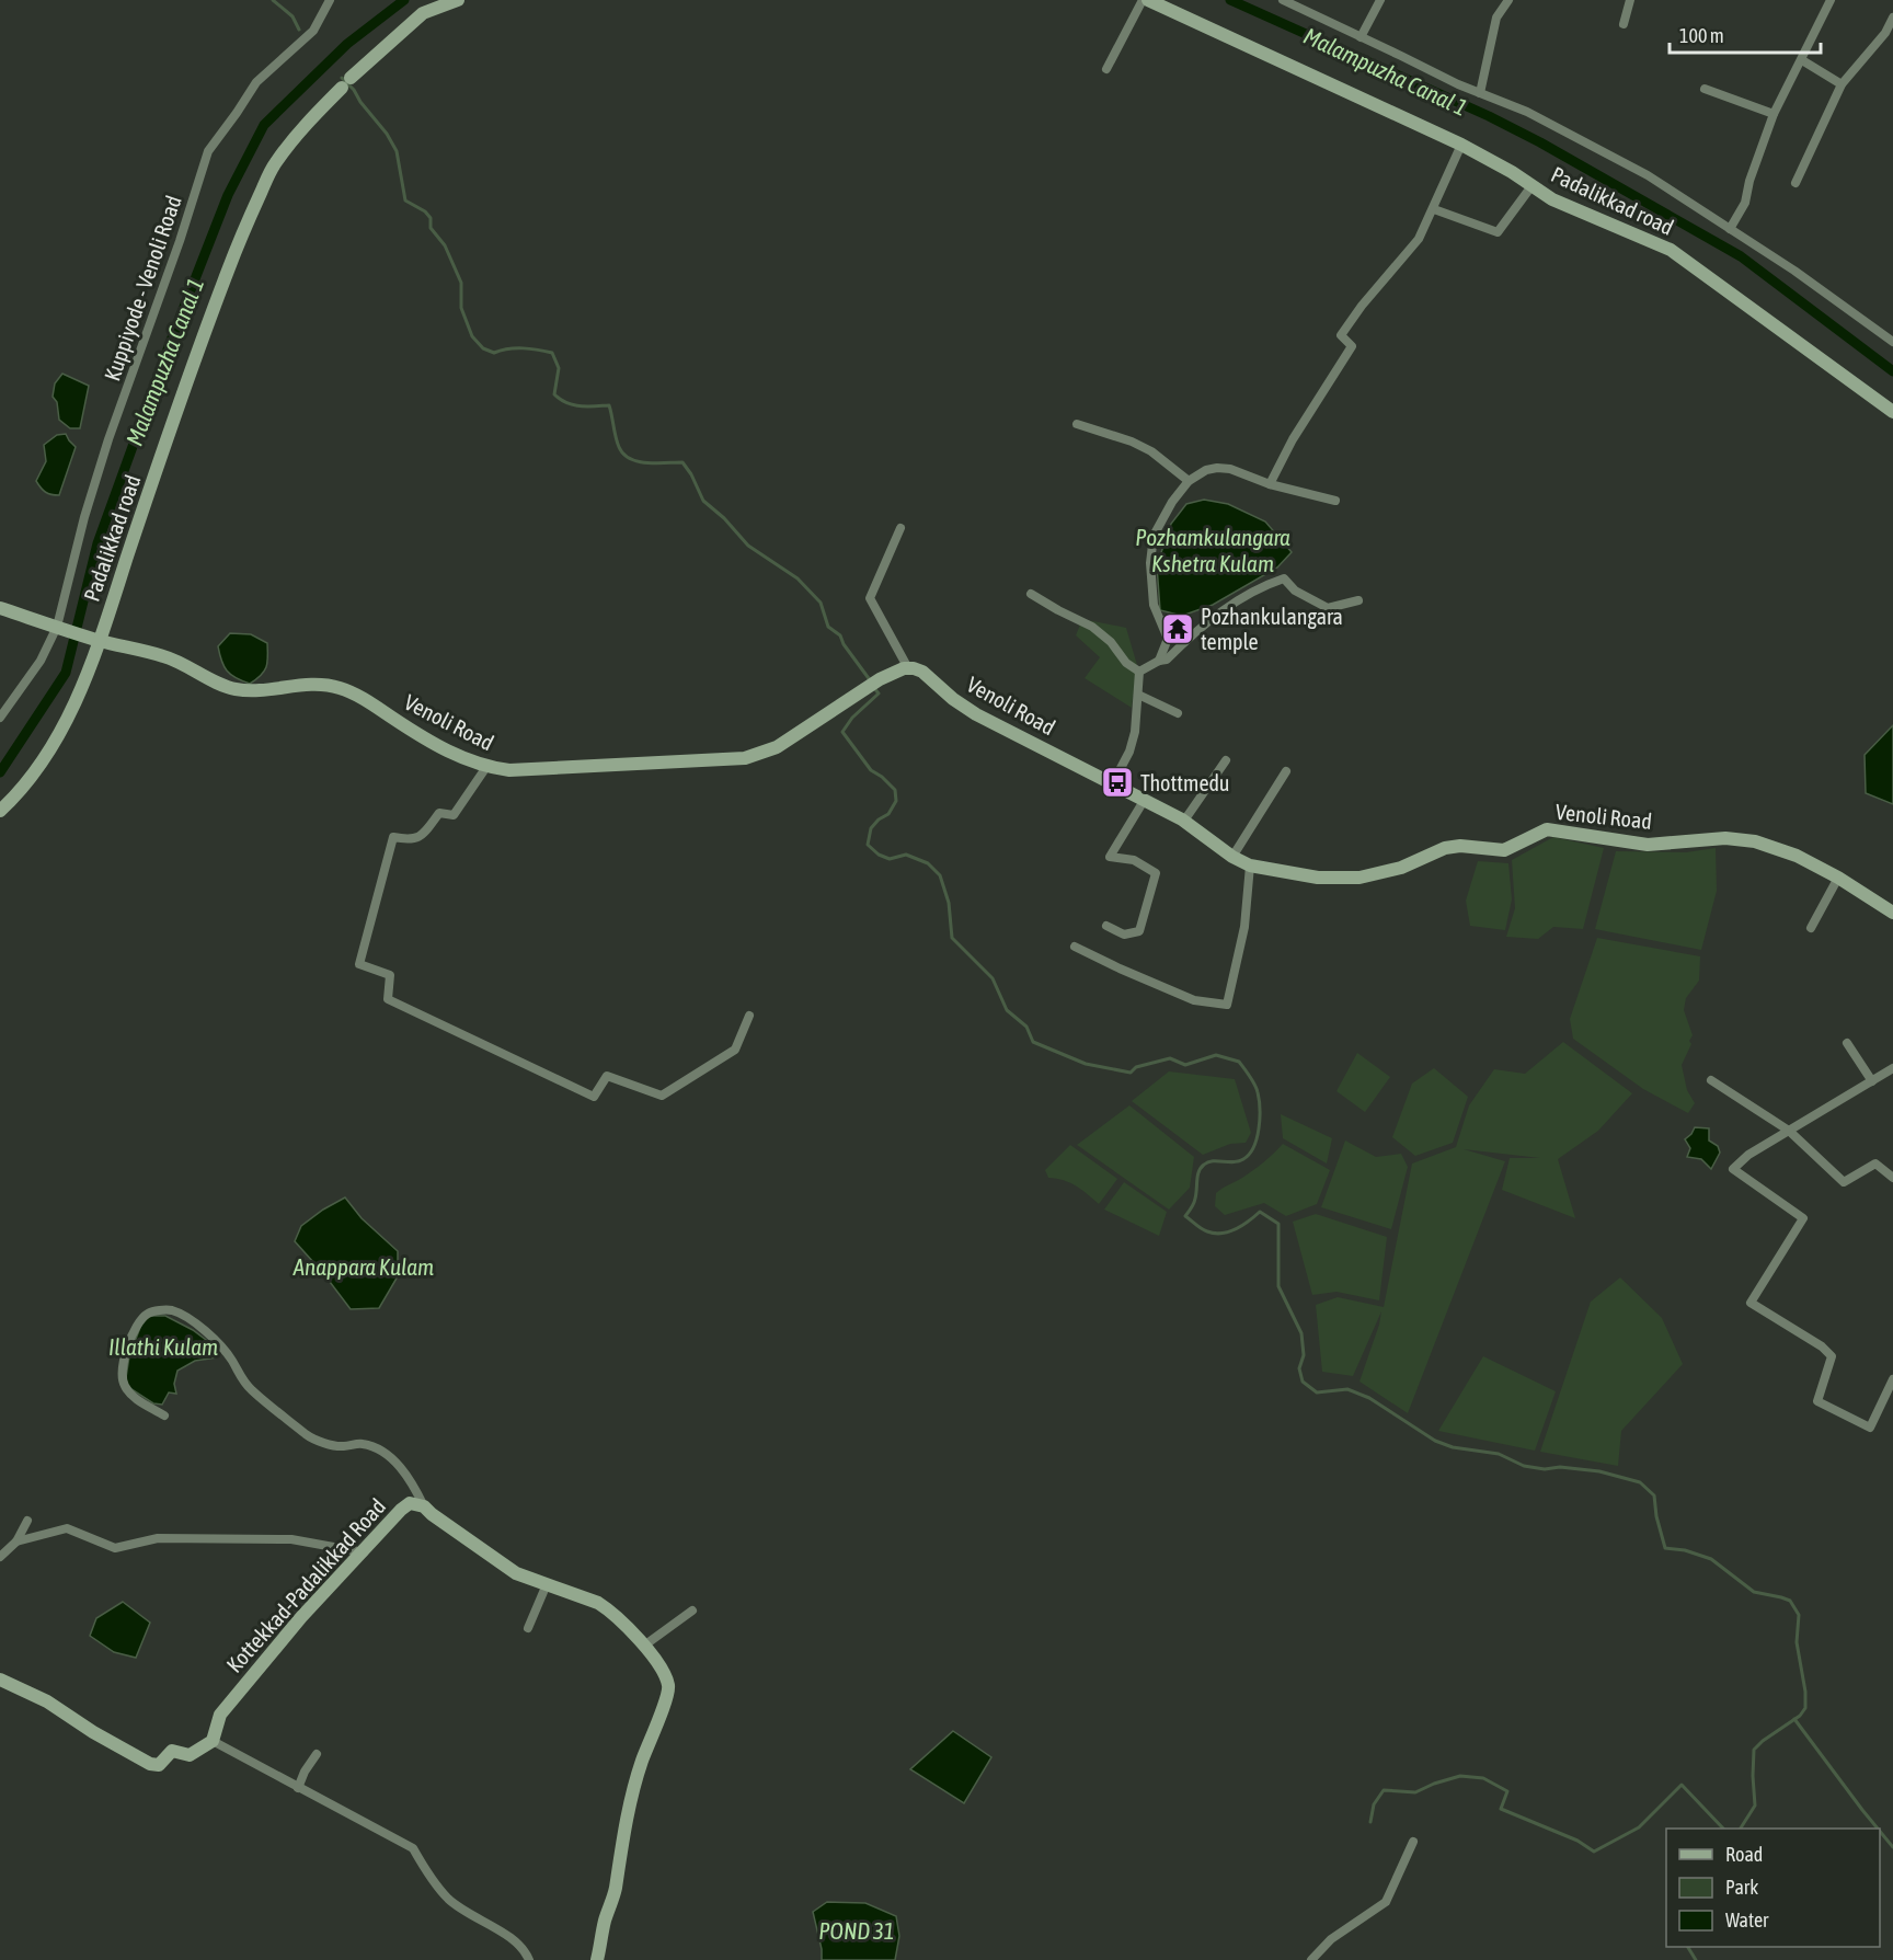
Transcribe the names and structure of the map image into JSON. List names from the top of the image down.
{
  "streets": {
    "street": [
      "Padalikkad road",
      "Kuppiyode - Venoli Road",
      "Venoli Road",
      "Kottekkad-Padalikkad Road"
    ]
  },
  "crossings": [
    ["Padalikkad road", "Venoli Road"],
    ["Kuppiyode - Venoli Road", "Venoli Road"]
  ],
  "water": [
    "Malampuzha Canal 1",
    "Pozhamkulangara Kshetra Kulam",
    "Anappara Kulam",
    "Illathi Kulam",
    "POND 31"
  ],
  "places": {
    "temple": ["Pozhankulangara temple"],
    "bus stop": ["Thottmedu"]
  },
  "legend": ["Road", "Park", "Water"],
  "scale_bar": "100 m"
}
